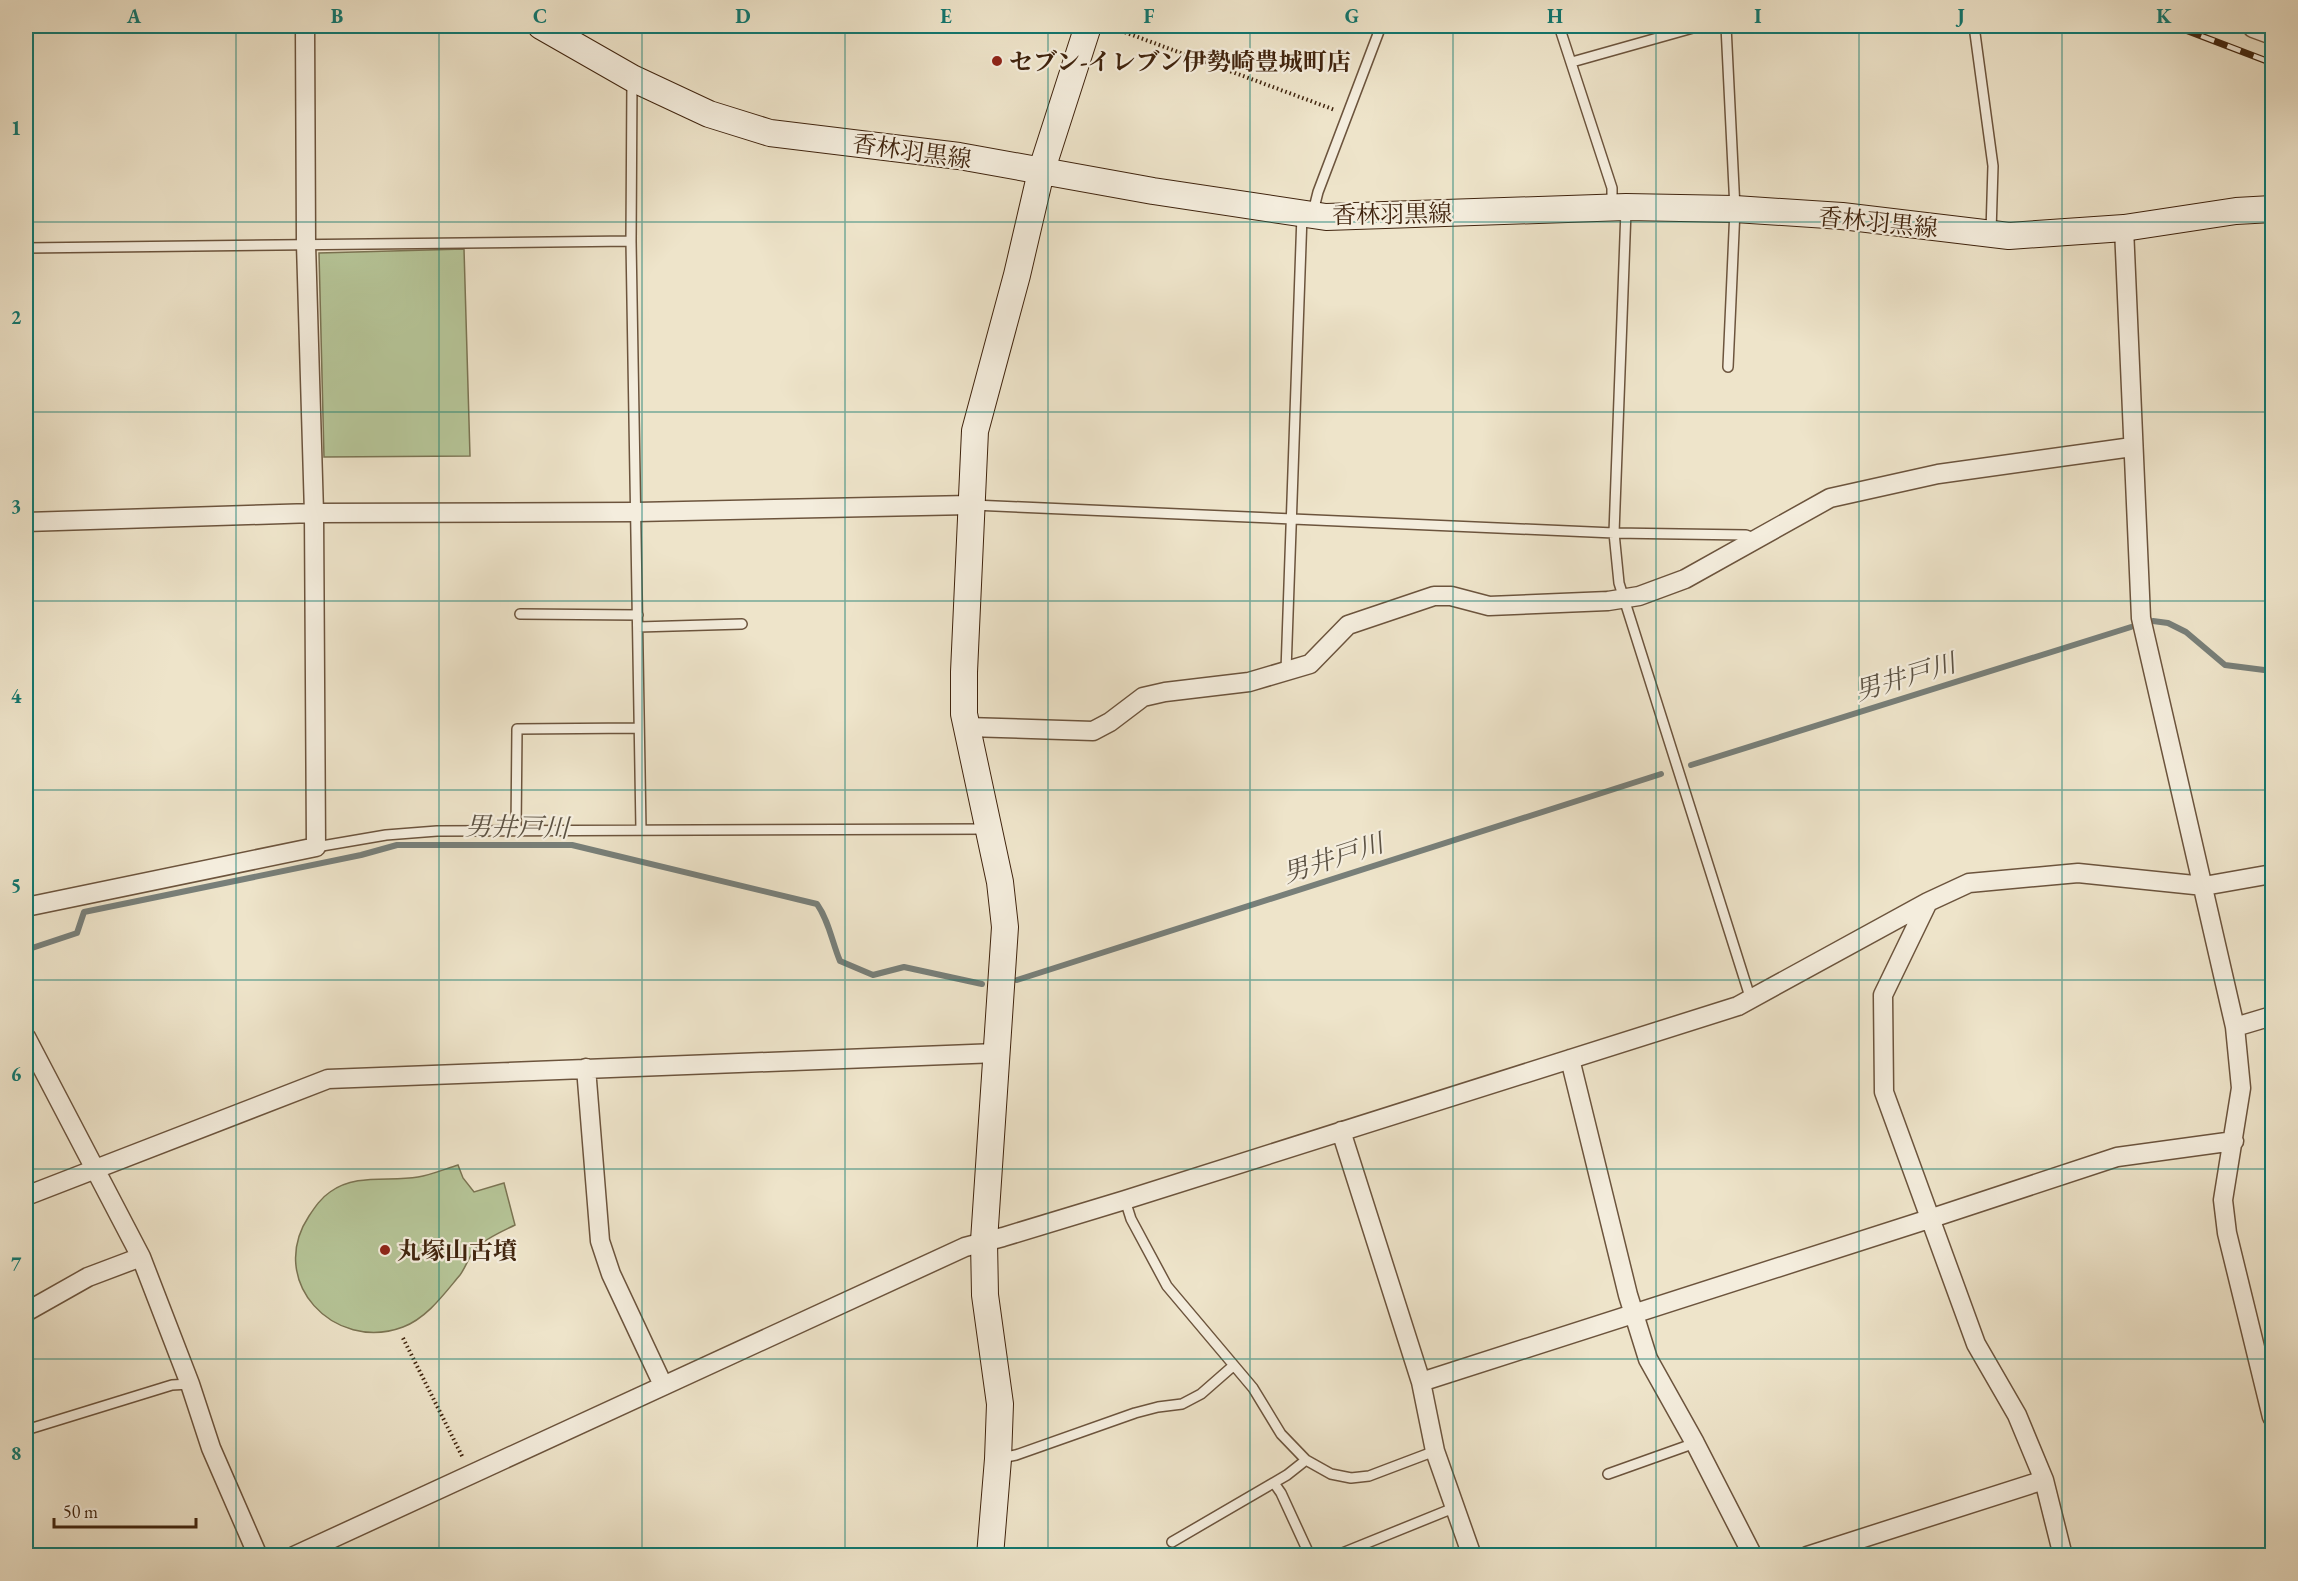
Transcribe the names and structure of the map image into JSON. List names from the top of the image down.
{
  "streets": {
    "main road": ["香林羽黒線"]
  },
  "water": ["男井戸川"],
  "places": ["セブン-イレブン伊勢崎豊城町店", "丸塚山古墳"],
  "scale_bar": "50 m",
  "grid": {
    "columns": [
      "A",
      "B",
      "C",
      "D",
      "E",
      "F",
      "G",
      "H",
      "I",
      "J",
      "K"
    ],
    "rows": [
      "1",
      "2",
      "3",
      "4",
      "5",
      "6",
      "7",
      "8"
    ]
  }
}
